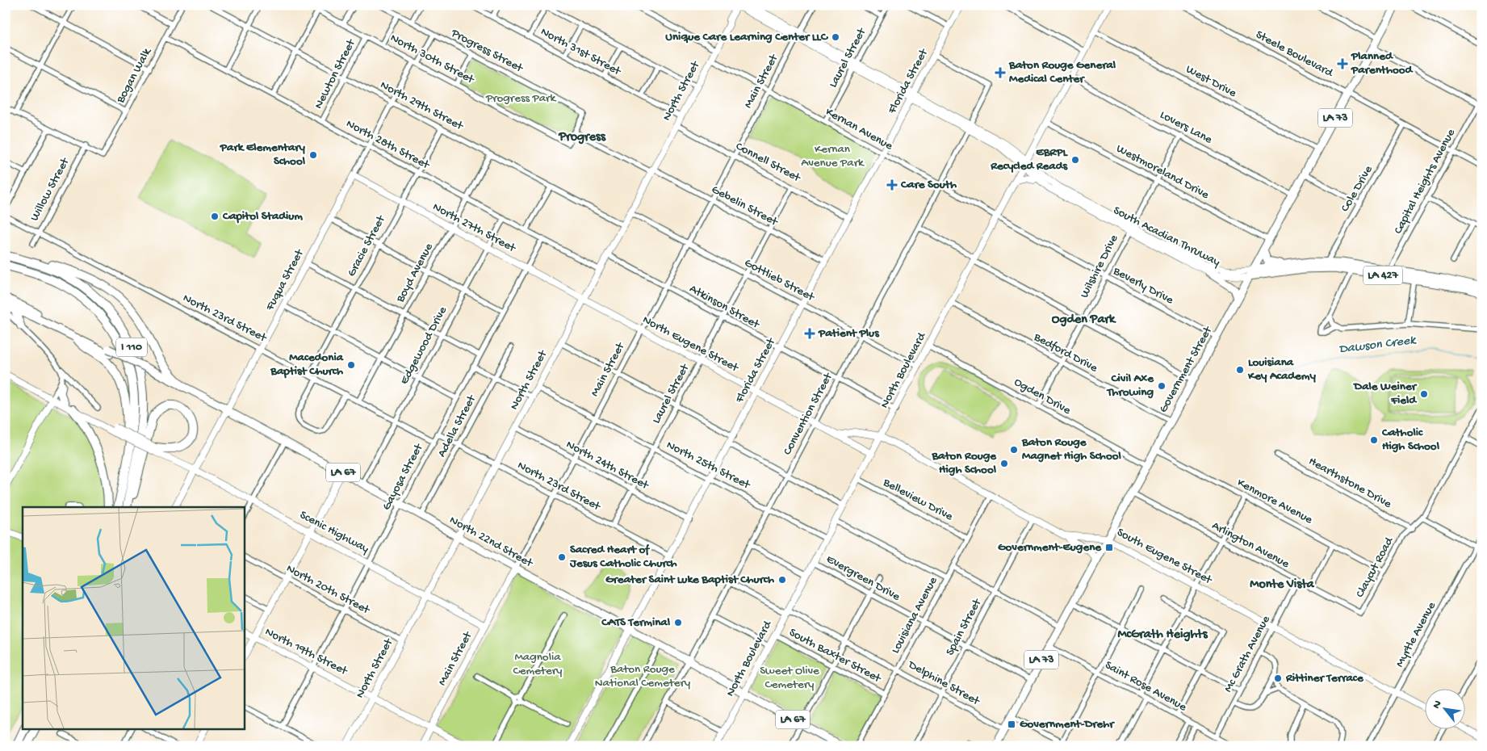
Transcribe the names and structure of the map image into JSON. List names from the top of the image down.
{
  "streets": {
    "highway": ["I 110"],
    "main road": [
      "LA 73",
      "South Acadian Thruway",
      "LA 427",
      "Government Street",
      "LA 67",
      "North 22nd Street"
    ],
    "street": [
      "Progress Street",
      "North 31st Street",
      "Steele Boulevard",
      "Laurel Street",
      "North 30th Street",
      "Newton Street",
      "Bogan Walk",
      "Main Street",
      "Florida Street",
      "West Drive",
      "North Street",
      "North 29th Street",
      "Lovers Lane",
      "Kernan Avenue",
      "North 28th Street",
      "Connell Street",
      "Westmoreland Drive",
      "Capital Heights Avenue",
      "Cole Drive",
      "Willow Street",
      "Gebelin Street",
      "North 27th Street",
      "Gracie Street",
      "Wilshire Drive",
      "Boyd Avenue",
      "Fuqua Street",
      "Gottlieb Street",
      "Beverly Drive",
      "Atkinson Street",
      "North 23rd Street",
      "North Eugene Street",
      "Edgewood Drive",
      "Bedford Drive",
      "North Boulevard",
      "Ogden Drive",
      "Convention Street",
      "Adella Street",
      "North 24th Street",
      "North 25th Street",
      "Gayosa Street",
      "Hearthstone Drive",
      "Belleview Drive",
      "Kenmore Avenue",
      "Scenic Highway",
      "Arlington Avenue",
      "South Eugene Street",
      "Claycut Road",
      "Evergreen Drive",
      "North 20th Street",
      "Louisiana Avenue",
      "Spain Street",
      "Myrtle Avenue",
      "North 19th Street",
      "Mc Grath Avenue",
      "South Baxter Street",
      "Delphine Street",
      "Saint Rose Avenue"
    ]
  },
  "crossings": [
    ["Progress Street", "North 30th Street"],
    ["North 31st Street", "North Street"],
    ["Steele Boulevard", "Capital Heights Avenue"],
    ["Steele Boulevard", "Cole Drive"],
    ["Steele Boulevard", "Government Street"],
    ["Laurel Street", "Kernan Avenue"],
    ["Laurel Street", "Connell Street"],
    ["Laurel Street", "Gebelin Street"],
    ["Laurel Street", "Gottlieb Street"],
    ["Laurel Street", "Atkinson Street"],
    ["Laurel Street", "North 23rd Street"],
    ["Laurel Street", "North Eugene Street"],
    ["Laurel Street", "North 24th Street"],
    ["Laurel Street", "North 25th Street"],
    ["North 30th Street", "Newton Street"],
    ["North 30th Street", "Fuqua Street"],
    ["Newton Street", "North 29th Street"],
    ["Newton Street", "North 28th Street"],
    ["Bogan Walk", "North 28th Street"],
    ["Bogan Walk", "Willow Street"],
    ["Main Street", "Kernan Avenue"],
    ["Main Street", "Connell Street"],
    ["Main Street", "Gebelin Street"],
    ["Main Street", "Gottlieb Street"],
    ["Main Street", "Atkinson Street"],
    ["Main Street", "North 23rd Street"],
    ["Main Street", "North Eugene Street"],
    ["Main Street", "North 24th Street"],
    ["Main Street", "North 25th Street"],
    ["Main Street", "Scenic Highway"],
    ["Main Street", "North 22nd Street"],
    ["Main Street", "North 19th Street"],
    ["Florida Street", "Kernan Avenue"],
    ["Florida Street", "Connell Street"],
    ["Florida Street", "Gebelin Street"],
    ["Florida Street", "Gottlieb Street"],
    ["Florida Street", "Atkinson Street"],
    ["Florida Street", "North 23rd Street"],
    ["Florida Street", "North Eugene Street"],
    ["Florida Street", "Convention Street"],
    ["Florida Street", "North 24th Street"],
    ["Florida Street", "North 25th Street"],
    ["Florida Street", "North 22nd Street"],
    ["West Drive", "Government Street"],
    ["West Drive", "North Boulevard"],
    ["North Street", "North 29th Street"],
    ["North Street", "Kernan Avenue"],
    ["North Street", "North 28th Street"],
    ["North Street", "Connell Street"],
    ["North Street", "Gebelin Street"],
    ["North Street", "North 27th Street"],
    ["North Street", "Gottlieb Street"],
    ["North Street", "Atkinson Street"],
    ["North Street", "North 23rd Street"],
    ["North Street", "North Eugene Street"],
    ["North Street", "North 24th Street"],
    ["North Street", "North 25th Street"],
    ["North Street", "Scenic Highway"],
    ["North Street", "North 22nd Street"],
    ["North Street", "North 20th Street"],
    ["North Street", "North 19th Street"],
    ["North 29th Street", "Gracie Street"],
    ["North 29th Street", "Boyd Avenue"],
    ["North 29th Street", "Fuqua Street"],
    ["Lovers Lane", "Wilshire Drive"],
    ["Lovers Lane", "Government Street"],
    ["Lovers Lane", "North Boulevard"],
    ["Kernan Avenue", "Beverly Drive"],
    ["Kernan Avenue", "North Boulevard"],
    ["Kernan Avenue", "Convention Street"],
    ["North 28th Street", "Gracie Street"],
    ["North 28th Street", "Boyd Avenue"],
    ["North 28th Street", "Fuqua Street"],
    ["North 28th Street", "Edgewood Drive"],
    ["North 28th Street", "Gayosa Street"],
    ["Westmoreland Drive", "Wilshire Drive"],
    ["Westmoreland Drive", "Government Street"],
    ["Westmoreland Drive", "North Boulevard"],
    ["Capital Heights Avenue", "South Acadian Thruway"],
    ["Cole Drive", "South Acadian Thruway"],
    ["Willow Street", "North 23rd Street"],
    ["North 27th Street", "Gracie Street"],
    ["North 27th Street", "Boyd Avenue"],
    ["North 27th Street", "Fuqua Street"],
    ["North 27th Street", "North Eugene Street"],
    ["North 27th Street", "Edgewood Drive"],
    ["North 27th Street", "Gayosa Street"],
    ["South Acadian Thruway", "Wilshire Drive"],
    ["South Acadian Thruway", "Government Street"],
    ["South Acadian Thruway", "North Boulevard"],
    ["South Acadian Thruway", "Convention Street"],
    ["Gracie Street", "North 23rd Street"],
    ["Wilshire Drive", "Beverly Drive"],
    ["Wilshire Drive", "Bedford Drive"],
    ["Wilshire Drive", "Ogden Drive"],
    ["Boyd Avenue", "North 23rd Street"],
    ["Fuqua Street", "North 23rd Street"],
    ["Fuqua Street", "Scenic Highway"],
    ["Fuqua Street", "North 22nd Street"],
    ["Gottlieb Street", "North Boulevard"],
    ["Gottlieb Street", "Convention Street"],
    ["Beverly Drive", "Government Street"],
    ["Beverly Drive", "North Boulevard"],
    ["Atkinson Street", "North Boulevard"],
    ["Atkinson Street", "Convention Street"],
    ["North 23rd Street", "Edgewood Drive"],
    ["North 23rd Street", "Adella Street"],
    ["North 23rd Street", "Gayosa Street"],
    ["North Eugene Street", "North Boulevard"],
    ["North Eugene Street", "Convention Street"],
    ["North Eugene Street", "South Eugene Street"],
    ["Edgewood Drive", "North 22nd Street"],
    ["Bedford Drive", "Government Street"],
    ["Bedford Drive", "North Boulevard"],
    ["Government Street", "Ogden Drive"],
    ["Government Street", "Kenmore Avenue"],
    ["Government Street", "Arlington Avenue"],
    ["Government Street", "South Eugene Street"],
    ["Government Street", "Evergreen Drive"],
    ["Government Street", "Delphine Street"],
    ["Government Street", "Saint Rose Avenue"],
    ["North Boulevard", "Ogden Drive"],
    ["North Boulevard", "North 25th Street"],
    ["North Boulevard", "LA 67"],
    ["North Boulevard", "Belleview Drive"],
    ["North Boulevard", "North 22nd Street"],
    ["North Boulevard", "South Eugene Street"],
    ["North Boulevard", "Evergreen Drive"],
    ["North Boulevard", "South Baxter Street"],
    ["North Boulevard", "Delphine Street"],
    ["Convention Street", "North 25th Street"],
    ["Convention Street", "North 22nd Street"],
    ["Adella Street", "North 22nd Street"],
    ["LA 67", "North 22nd Street"],
    ["Gayosa Street", "Scenic Highway"],
    ["Gayosa Street", "North 22nd Street"],
    ["Gayosa Street", "North 20th Street"],
    ["Gayosa Street", "North 19th Street"],
    ["Hearthstone Drive", "Claycut Road"],
    ["Belleview Drive", "Louisiana Avenue"],
    ["Kenmore Avenue", "Claycut Road"],
    ["Arlington Avenue", "Claycut Road"],
    ["Arlington Avenue", "Mc Grath Avenue"],
    ["South Eugene Street", "Louisiana Avenue"],
    ["South Eugene Street", "Spain Street"],
    ["South Eugene Street", "Myrtle Avenue"],
    ["South Eugene Street", "Mc Grath Avenue"],
    ["Evergreen Drive", "Louisiana Avenue"],
    ["Evergreen Drive", "Spain Street"],
    ["Louisiana Avenue", "South Baxter Street"],
    ["Louisiana Avenue", "Delphine Street"],
    ["Spain Street", "Delphine Street"],
    ["Mc Grath Avenue", "Saint Rose Avenue"]
  ],
  "districts": [
    "Progress",
    "Ogden Park",
    "Monte Vista",
    "McGrath Heights"
  ],
  "water": ["Dawson Creek"],
  "parks": [
    "Progress Park",
    "Kernan Avenue Park",
    "Magnolia Cemetery",
    "Baton Rouge National Cemetery",
    "Sweet Olive Cemetery"
  ],
  "places": {
    "other": [
      "Unique Care Learning Center LLC",
      "Park Elementary School",
      "EBRPL Recycled Reads",
      "Capitol Stadium",
      "Macedonia Baptist Church",
      "Louisiana Key Academy",
      "Civil Axe Throwing",
      "Dale Weiner Field",
      "Catholic High School",
      "Baton Rouge Magnet High School",
      "Baton Rouge High School",
      "Sacred Heart of Jesus Catholic Church",
      "Greater Saint Luke Baptist Church",
      "CATS Terminal",
      "Rittiner Terrace"
    ],
    "health": [
      "Planned Parenthood",
      "Baton Rouge General Medical Center",
      "Care South",
      "Patient Plus"
    ],
    "transit": ["Government-Eugene", "Government-Drehr"]
  },
  "north": "top left"
}
